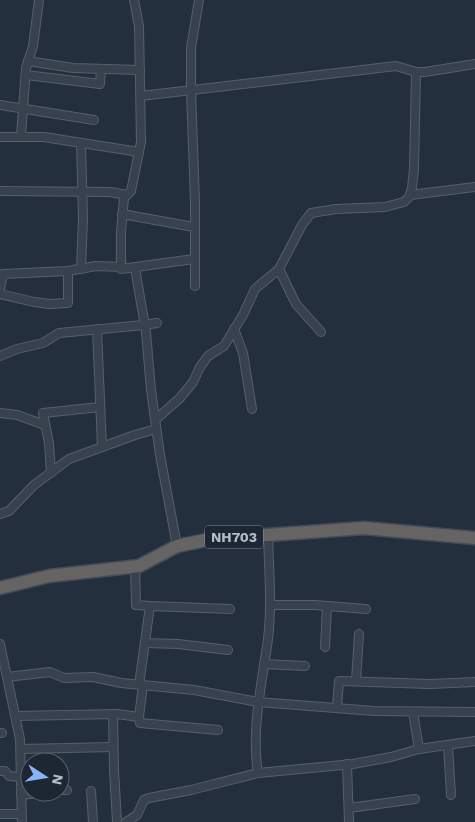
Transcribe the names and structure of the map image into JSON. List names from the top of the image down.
{
  "streets": {
    "highway": ["NH703"]
  },
  "north": "right"
}
